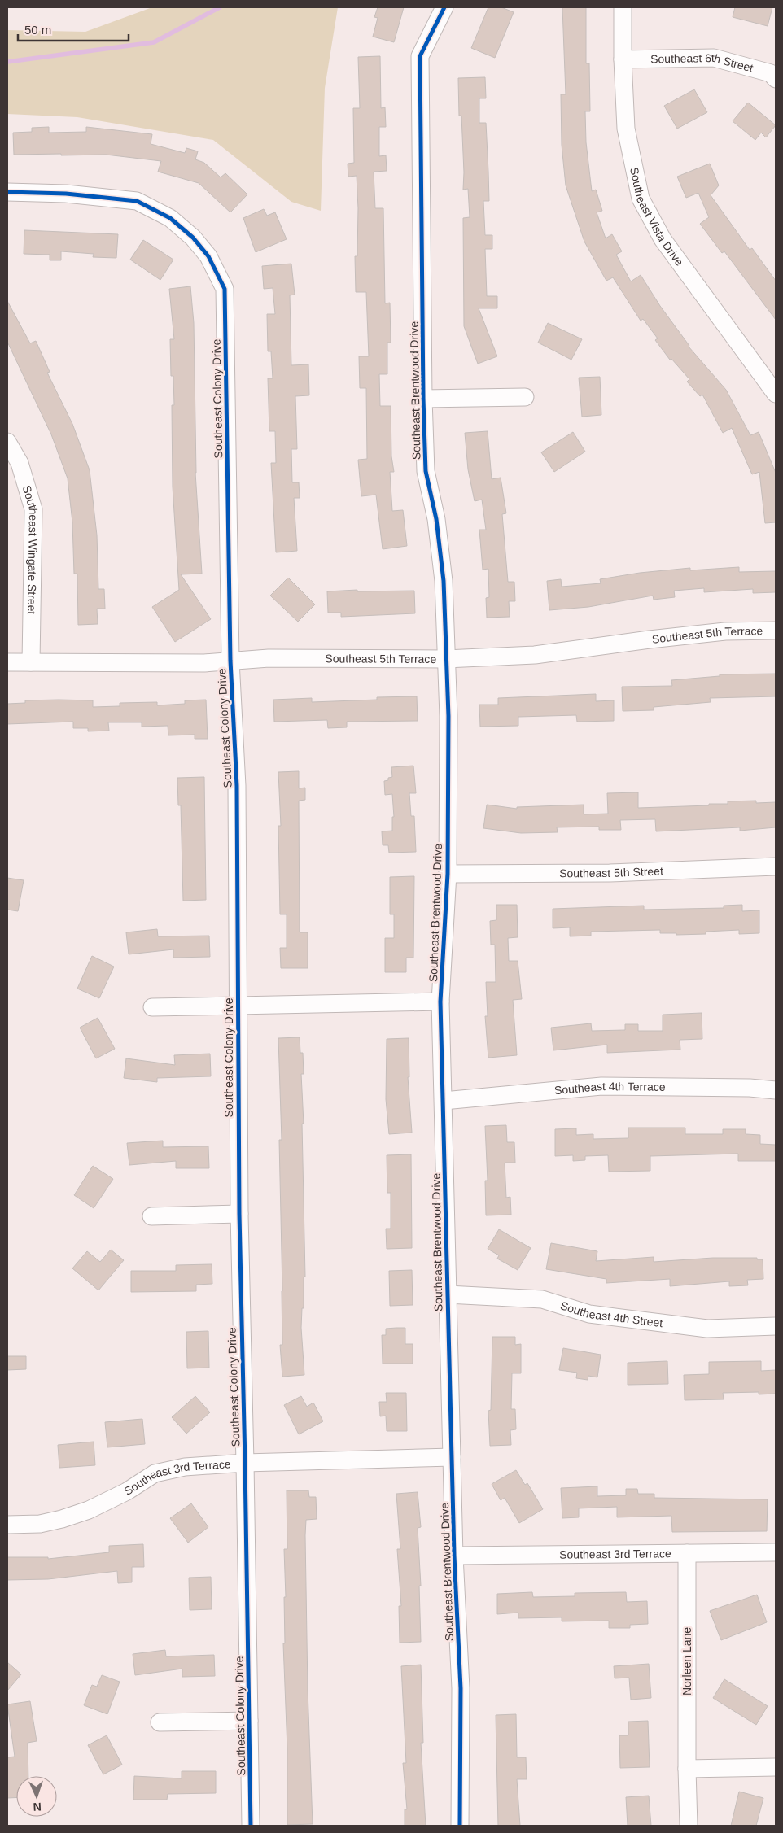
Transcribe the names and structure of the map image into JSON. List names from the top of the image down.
{
  "streets": {
    "street": [
      "Southeast 6th Street",
      "Southeast Vista Drive",
      "Southeast Brentwood Drive",
      "Southeast Colony Drive",
      "Southeast Wingate Street",
      "Southeast 5th Terrace",
      "Southeast 5th Street",
      "Southeast 4th Terrace",
      "Southeast 4th Street",
      "Southeast 3rd Terrace",
      "Norleen Lane"
    ]
  },
  "crossings": [
    ["Southeast 6th Street", "Southeast Vista Drive"],
    ["Southeast Brentwood Drive", "Southeast 5th Terrace"],
    ["Southeast Brentwood Drive", "Southeast 5th Street"],
    ["Southeast Brentwood Drive", "Southeast 4th Terrace"],
    ["Southeast Brentwood Drive", "Southeast 4th Street"],
    ["Southeast Brentwood Drive", "Southeast 3rd Terrace"],
    ["Southeast Colony Drive", "Southeast 5th Terrace"],
    ["Southeast Colony Drive", "Southeast 3rd Terrace"],
    ["Southeast Wingate Street", "Southeast 5th Terrace"],
    ["Southeast 3rd Terrace", "Norleen Lane"]
  ],
  "scale_bar": "50 m",
  "north": "bottom"
}
